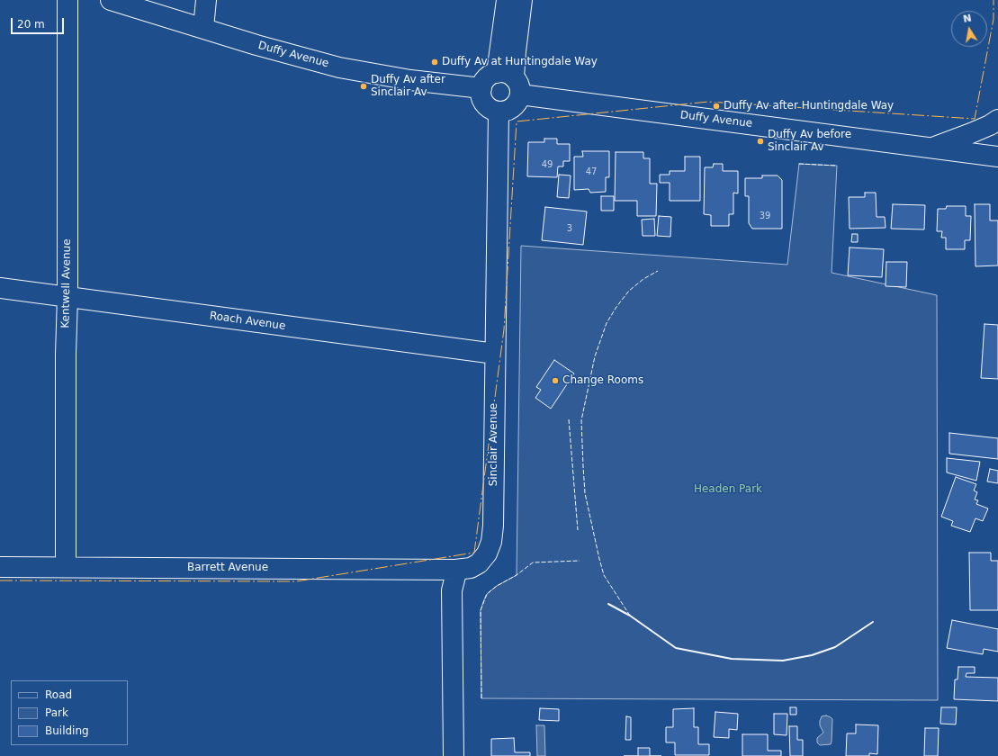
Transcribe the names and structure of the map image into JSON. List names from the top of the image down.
{
  "streets": {
    "street": [
      "Duffy Avenue",
      "Kentwell Avenue",
      "Roach Avenue",
      "Sinclair Avenue",
      "Barrett Avenue"
    ]
  },
  "crossings": [
    ["Duffy Avenue", "Sinclair Avenue"],
    ["Kentwell Avenue", "Roach Avenue"],
    ["Kentwell Avenue", "Barrett Avenue"],
    ["Roach Avenue", "Sinclair Avenue"],
    ["Sinclair Avenue", "Barrett Avenue"]
  ],
  "parks": ["Headen Park"],
  "places": [
    "Duffy Av at Huntingdale Way",
    "Duffy Av after Sinclair Av",
    "Duffy Av after Huntingdale Way",
    "Duffy Av before Sinclair Av",
    "Change Rooms"
  ],
  "house_numbers": [
    "49",
    "47",
    "39",
    "3"
  ],
  "legend": ["Road", "Park", "Building"],
  "scale_bar": "20 m",
  "north": "top"
}
